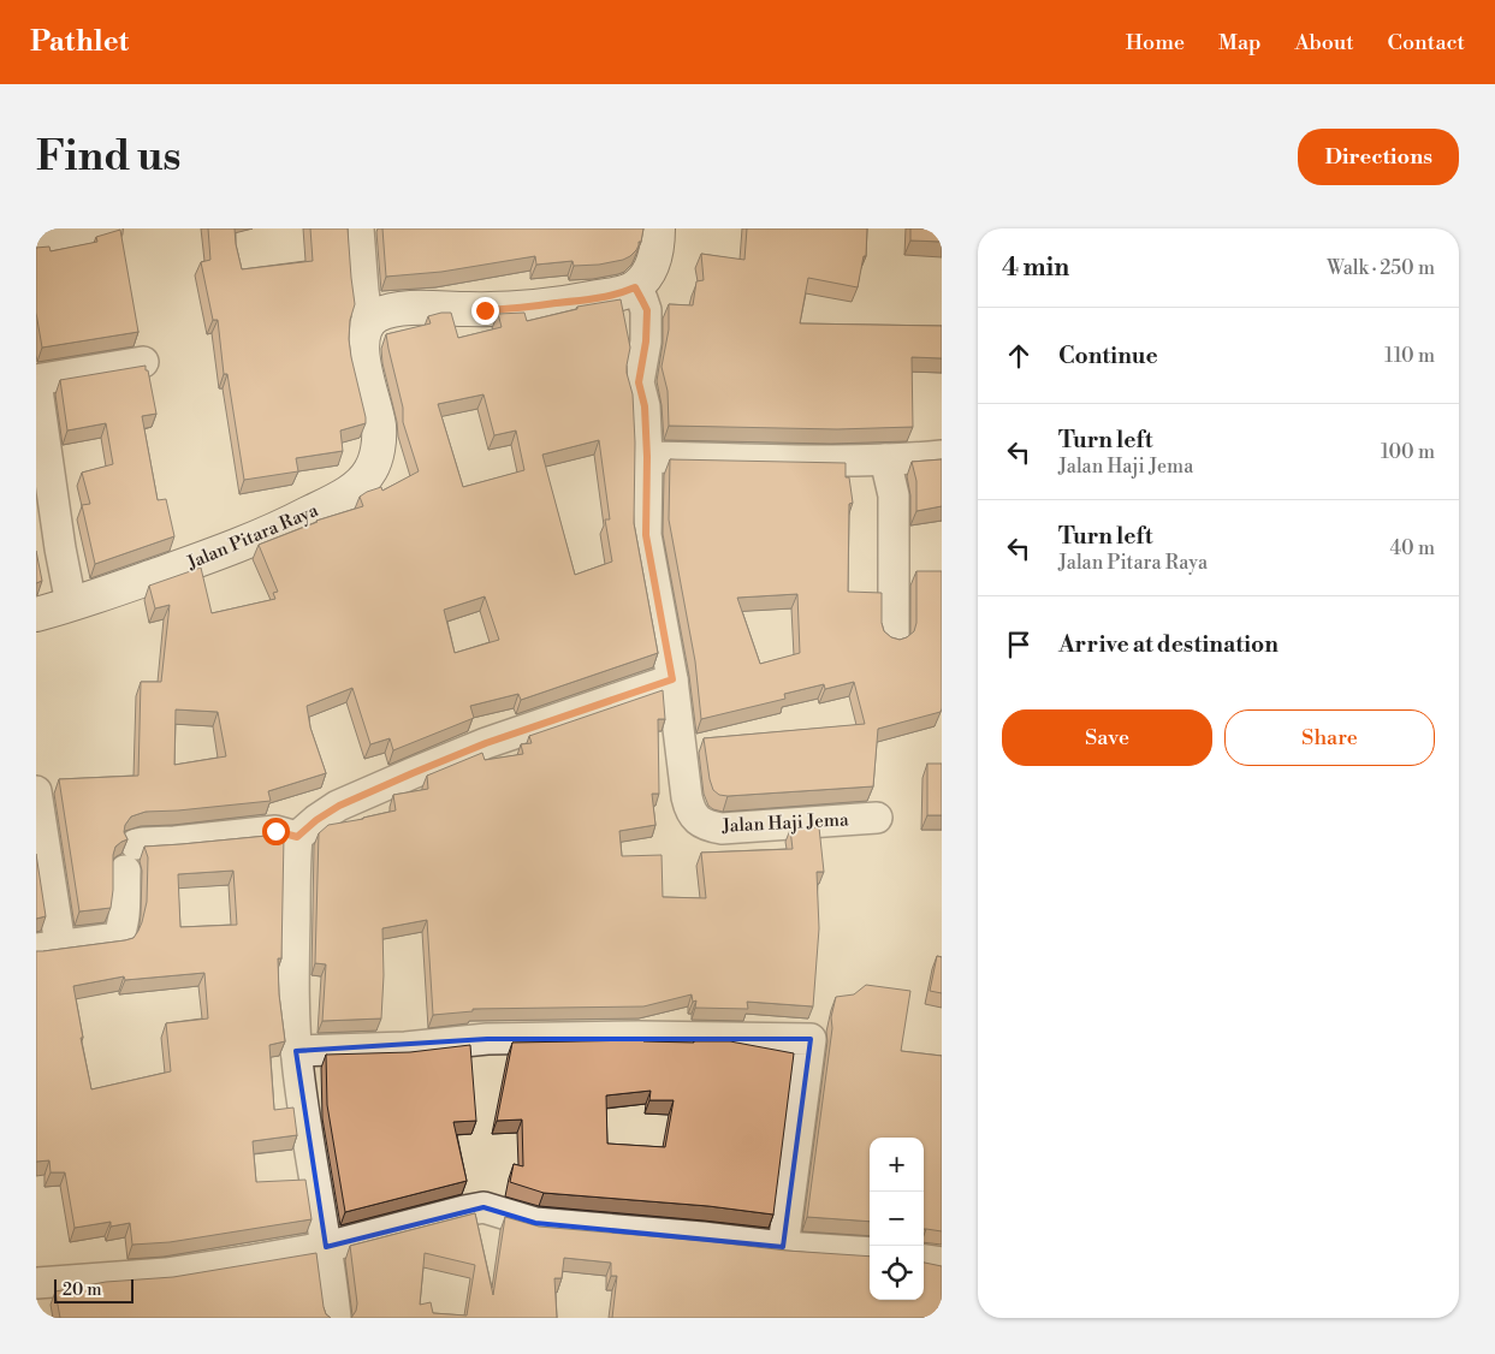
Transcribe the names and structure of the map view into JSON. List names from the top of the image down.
{
  "streets": {
    "main road": ["Jalan Pitara Raya"],
    "street": ["Jalan Haji Jema"]
  },
  "scale_bar": "20 m",
  "page": {
    "header": "Pathlet",
    "nav": [
      "Home",
      "Map",
      "About",
      "Contact"
    ],
    "buttons": [
      "Directions",
      ["Save", "Share"]
    ],
    "title": "Find us",
    "heading": ["4 min", "Walk · 250 m"],
    "list": [
      ["Continue", "110 m"],
      ["Turn left", "Jalan Haji Jema", "100 m"],
      ["Turn left", "Jalan Pitara Raya", "40 m"],
      "Arrive at destination"
    ],
    "map_buttons": ["+", "−"],
    "scale": "20 m"
  }
}
